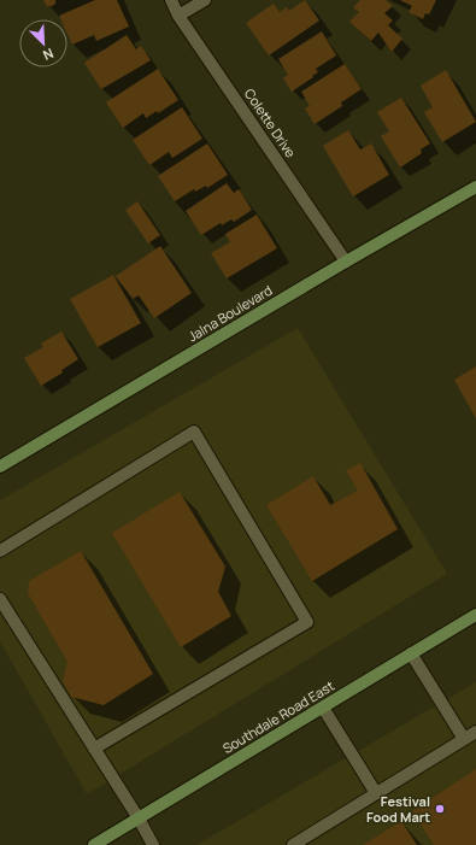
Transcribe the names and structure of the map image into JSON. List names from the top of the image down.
{
  "streets": {
    "street": ["Colette Drive", "Jalna Boulevard", "Southdale Road East"]
  },
  "crossings": [
    ["Colette Drive", "Jalna Boulevard"]
  ],
  "places": ["Festival Food Mart"],
  "north": "bottom right"
}
